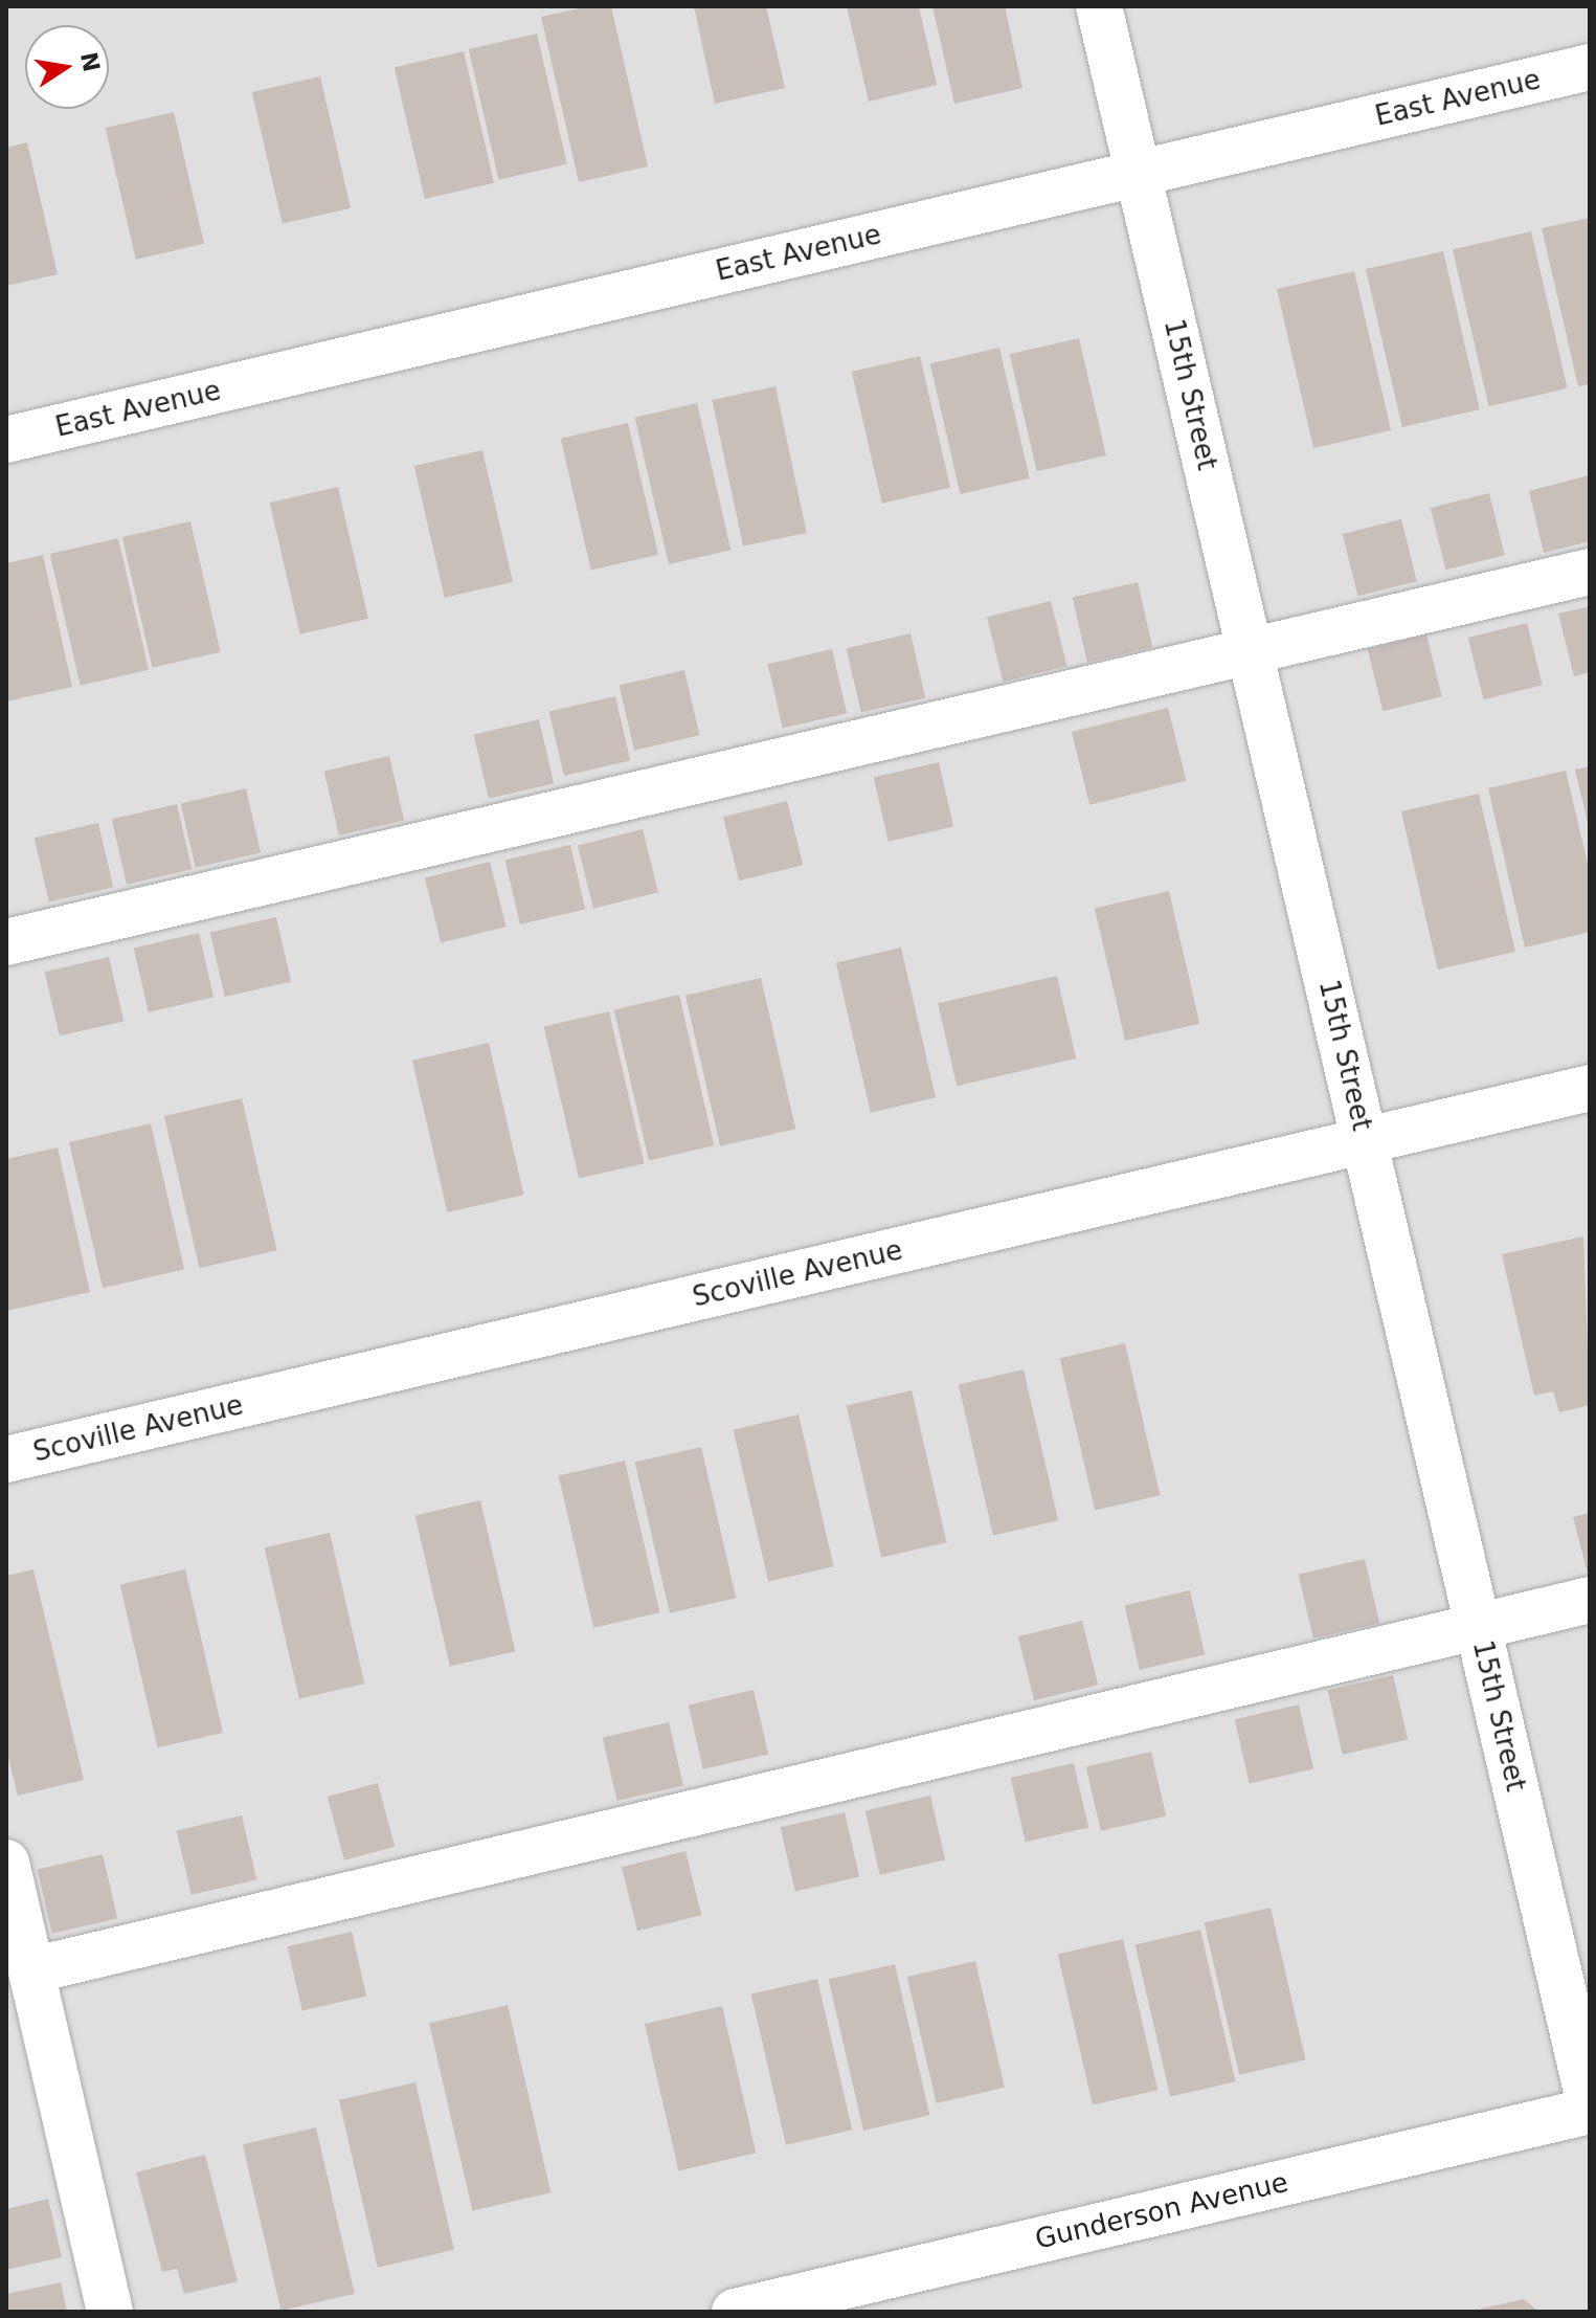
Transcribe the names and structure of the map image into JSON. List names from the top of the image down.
{
  "streets": {
    "street": [
      "East Avenue",
      "15th Street",
      "Scoville Avenue",
      "Gunderson Avenue"
    ]
  },
  "crossings": [
    ["East Avenue", "15th Street"],
    ["15th Street", "Scoville Avenue"],
    ["15th Street", "Gunderson Avenue"]
  ],
  "north": "right"
}
